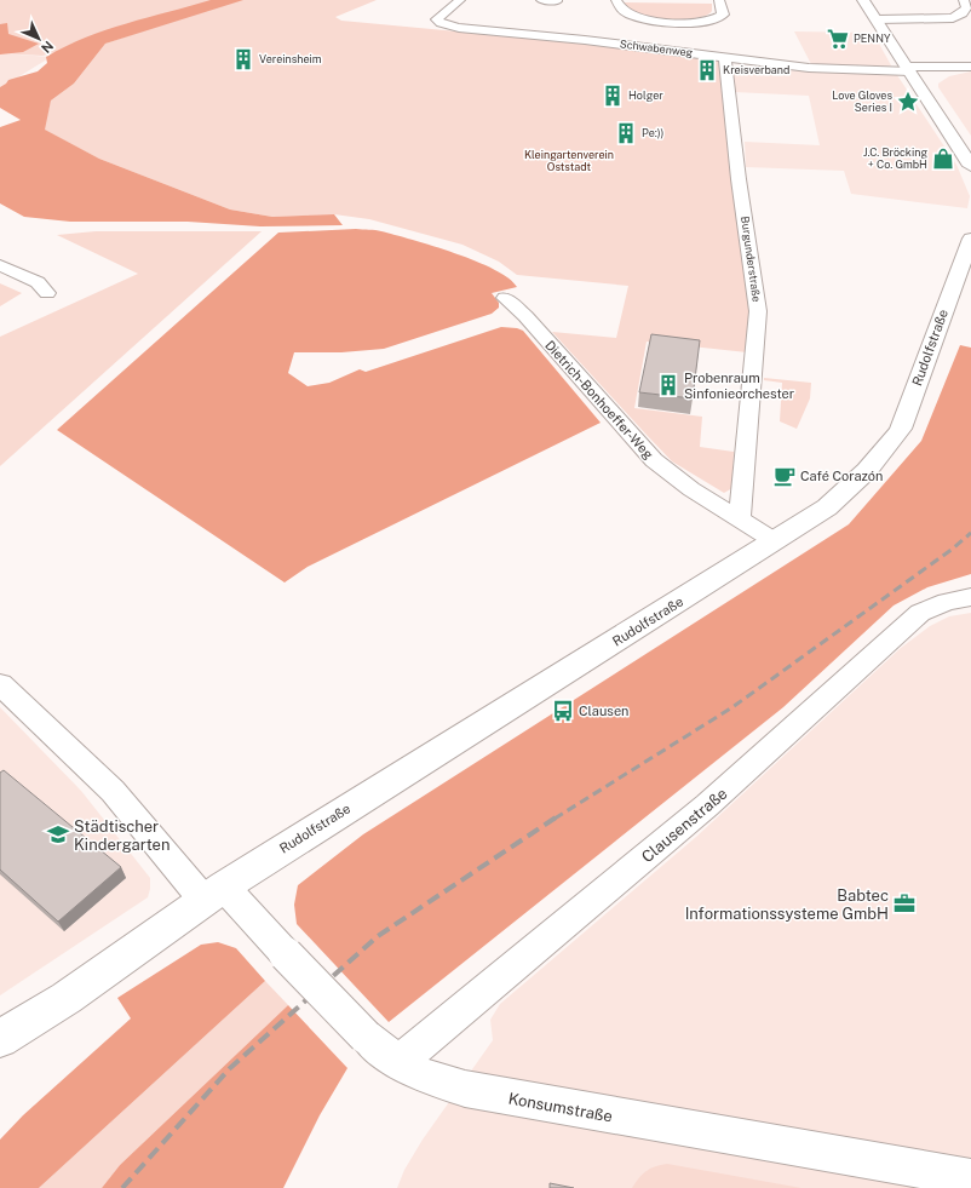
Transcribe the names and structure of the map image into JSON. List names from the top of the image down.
{
  "streets": {
    "street": [
      "Schwabenweg",
      "Burgunderstraße",
      "Rudolfstraße",
      "Dietrich-Bonhoeffer-Weg",
      "Clausenstraße",
      "Konsumstraße"
    ]
  },
  "crossings": [
    ["Schwabenweg", "Burgunderstraße"],
    ["Burgunderstraße", "Dietrich-Bonhoeffer-Weg"],
    ["Rudolfstraße", "Dietrich-Bonhoeffer-Weg"],
    ["Rudolfstraße", "Konsumstraße"],
    ["Clausenstraße", "Konsumstraße"]
  ],
  "parks": ["Kleingartenverein Oststadt"],
  "places": {
    "supermarket": ["PENNY"],
    "building": [
      "Vereinsheim",
      "Kreisverband",
      "Holger",
      "Pe:))",
      "Probenraum Sinfonieorchester"
    ],
    "place": ["Love Gloves Series I"],
    "shop": ["J.C. Bröcking + Co. GmbH"],
    "cafe": ["Café Corazón"],
    "bus stop": ["Clausen"],
    "school or university": ["Städtischer Kindergarten"],
    "office": ["Babtec Informationssysteme GmbH"]
  },
  "north": "bottom right"
}
